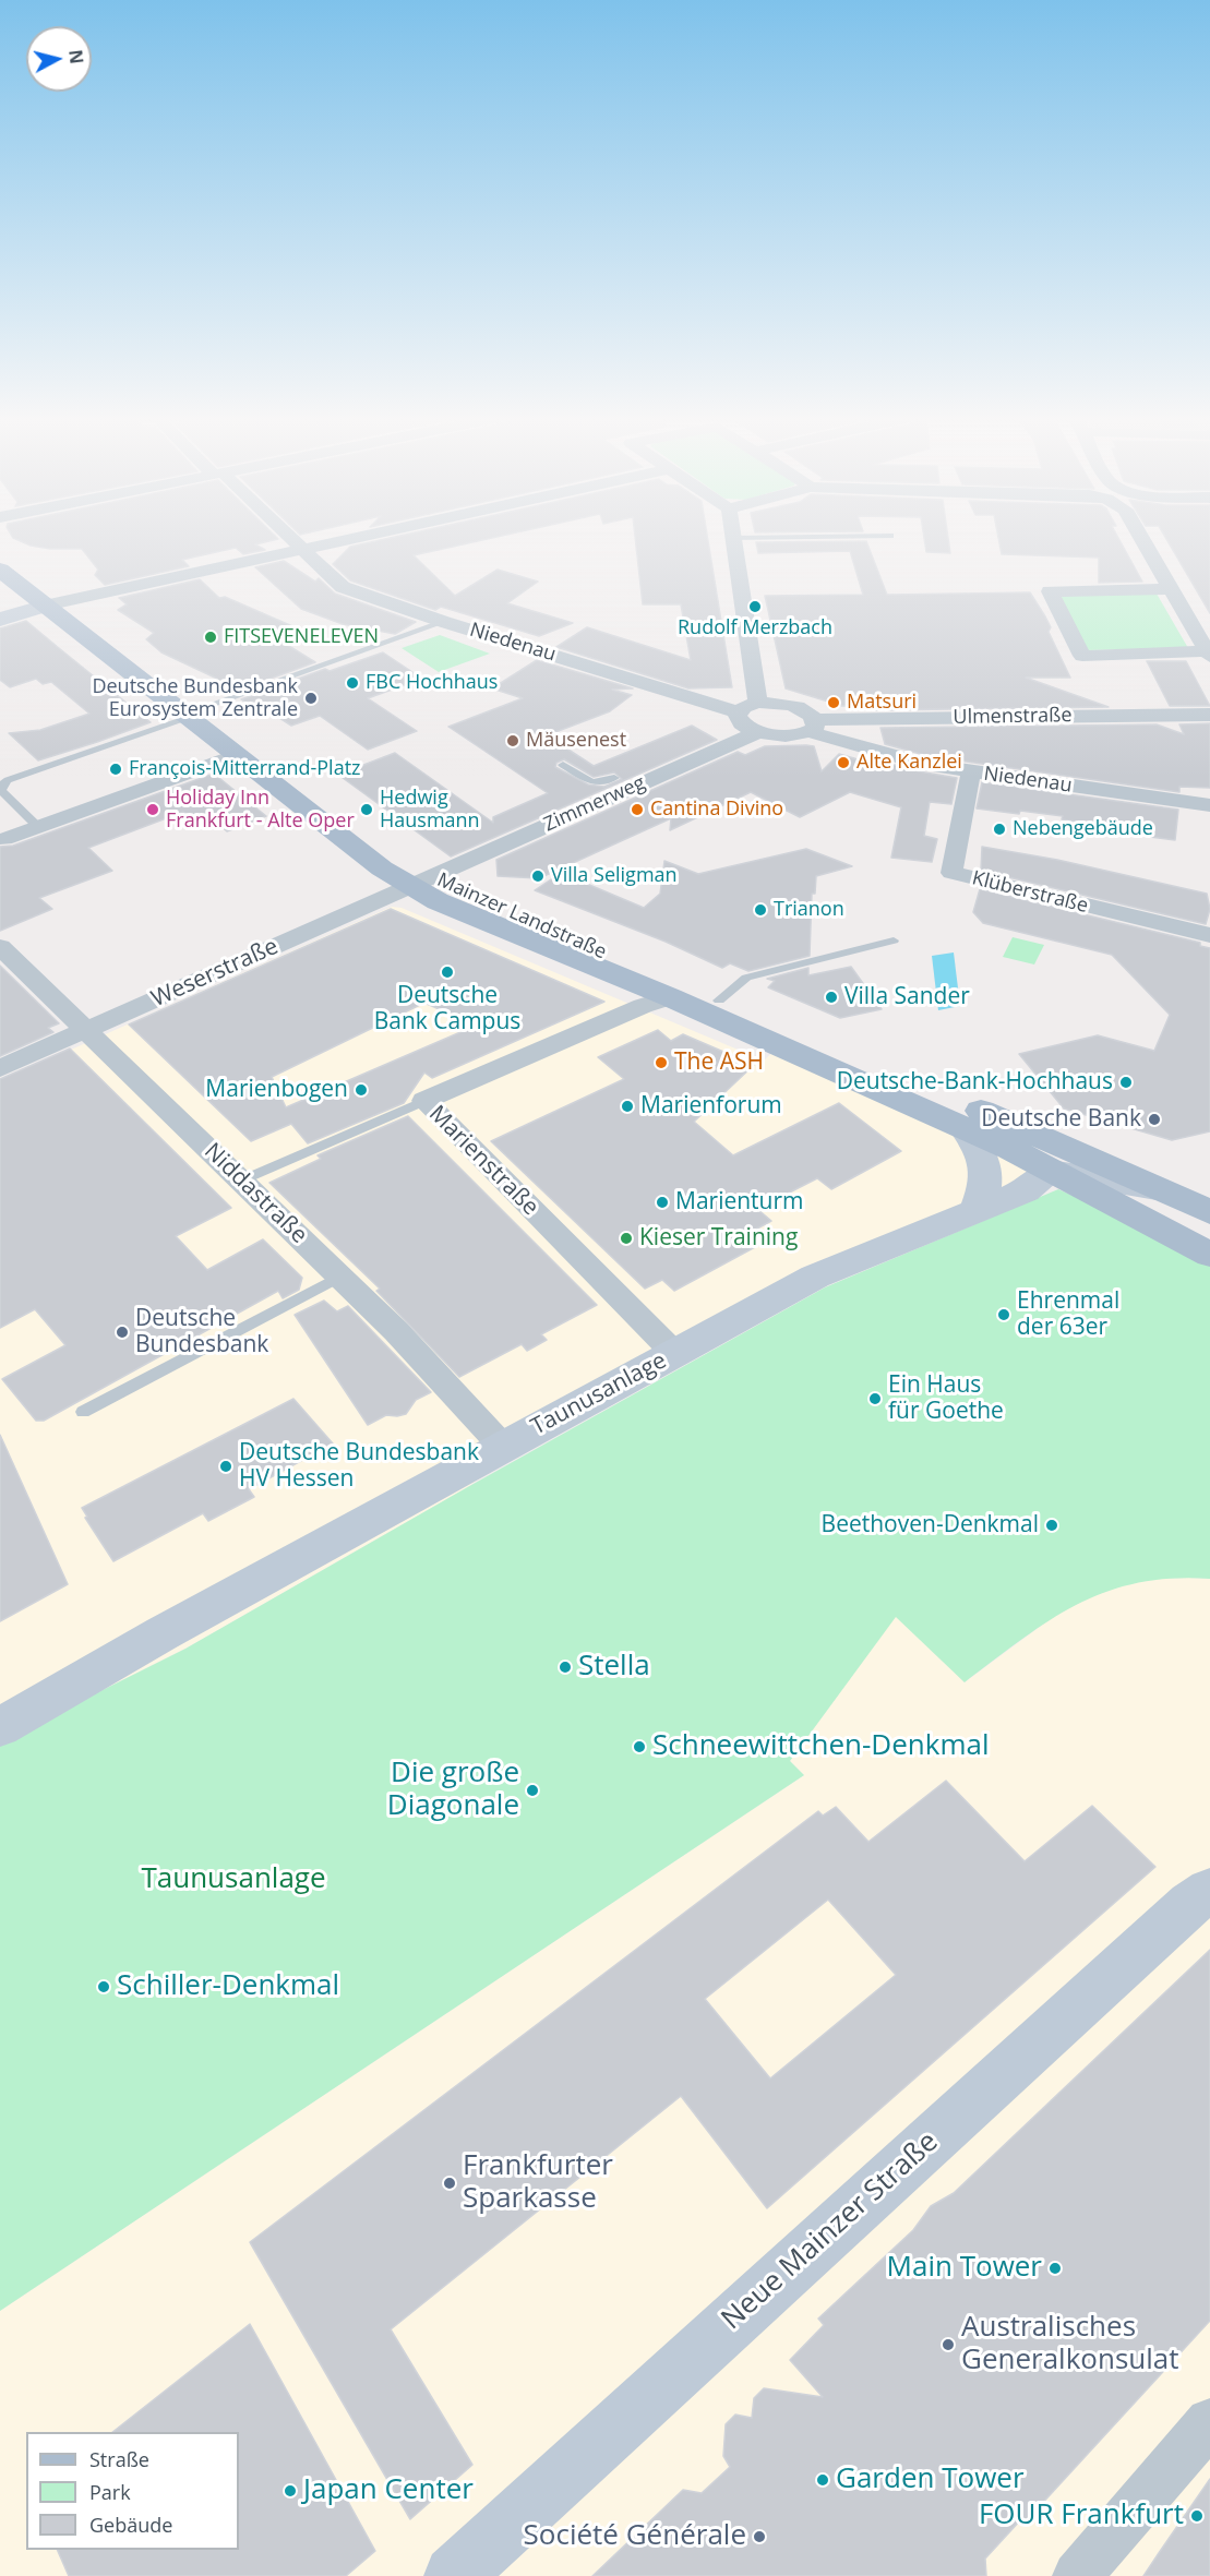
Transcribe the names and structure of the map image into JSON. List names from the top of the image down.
{
  "streets": {
    "main road": ["Mainzer Landstraße", "Taunusanlage", "Neue Mainzer Straße"],
    "street": [
      "Niedenau",
      "Ulmenstraße",
      "Zimmerweg",
      "Klüberstraße",
      "Weserstraße",
      "Marienstraße",
      "Niddastraße"
    ]
  },
  "crossings": [
    ["Niedenau", "Ulmenstraße"],
    ["Niedenau", "Klüberstraße"],
    ["Ulmenstraße", "Zimmerweg"],
    ["Zimmerweg", "Mainzer Landstraße"],
    ["Zimmerweg", "Weserstraße"],
    ["Mainzer Landstraße", "Weserstraße"],
    ["Mainzer Landstraße", "Marienstraße"],
    ["Mainzer Landstraße", "Taunusanlage"],
    ["Weserstraße", "Niddastraße"],
    ["Marienstraße", "Taunusanlage"],
    ["Niddastraße", "Taunusanlage"]
  ],
  "parks": ["Taunusanlage"],
  "places": [
    "Rudolf Merzbach",
    "FITSEVENELEVEN",
    "FBC Hochhaus",
    "Deutsche Bundesbank Eurosystem Zentrale",
    "Matsuri",
    "Mäusenest",
    "Alte Kanzlei",
    "François-Mitterrand-Platz",
    "Holiday Inn Frankfurt - Alte Oper",
    "Hedwig Hausmann",
    "Cantina Divino",
    "Nebengebäude",
    "Villa Seligman",
    "Trianon",
    "Deutsche Bank Campus",
    "Villa Sander",
    "The ASH",
    "Deutsche-Bank-Hochhaus",
    "Marienbogen",
    "Marienforum",
    "Deutsche Bank",
    "Marienturm",
    "Kieser Training",
    "Ehrenmal der 63er",
    "Deutsche Bundesbank",
    "Ein Haus für Goethe",
    "Deutsche Bundesbank HV Hessen",
    "Beethoven-Denkmal",
    "Stella",
    "Schneewittchen-Denkmal",
    "Die große Diagonale",
    "Schiller-Denkmal",
    "Frankfurter Sparkasse",
    "Main Tower",
    "Australisches Generalkonsulat",
    "Garden Tower",
    "Japan Center",
    "FOUR Frankfurt",
    "Société Générale"
  ],
  "legend": ["Straße", "Park", "Gebäude"],
  "north": "right"
}
